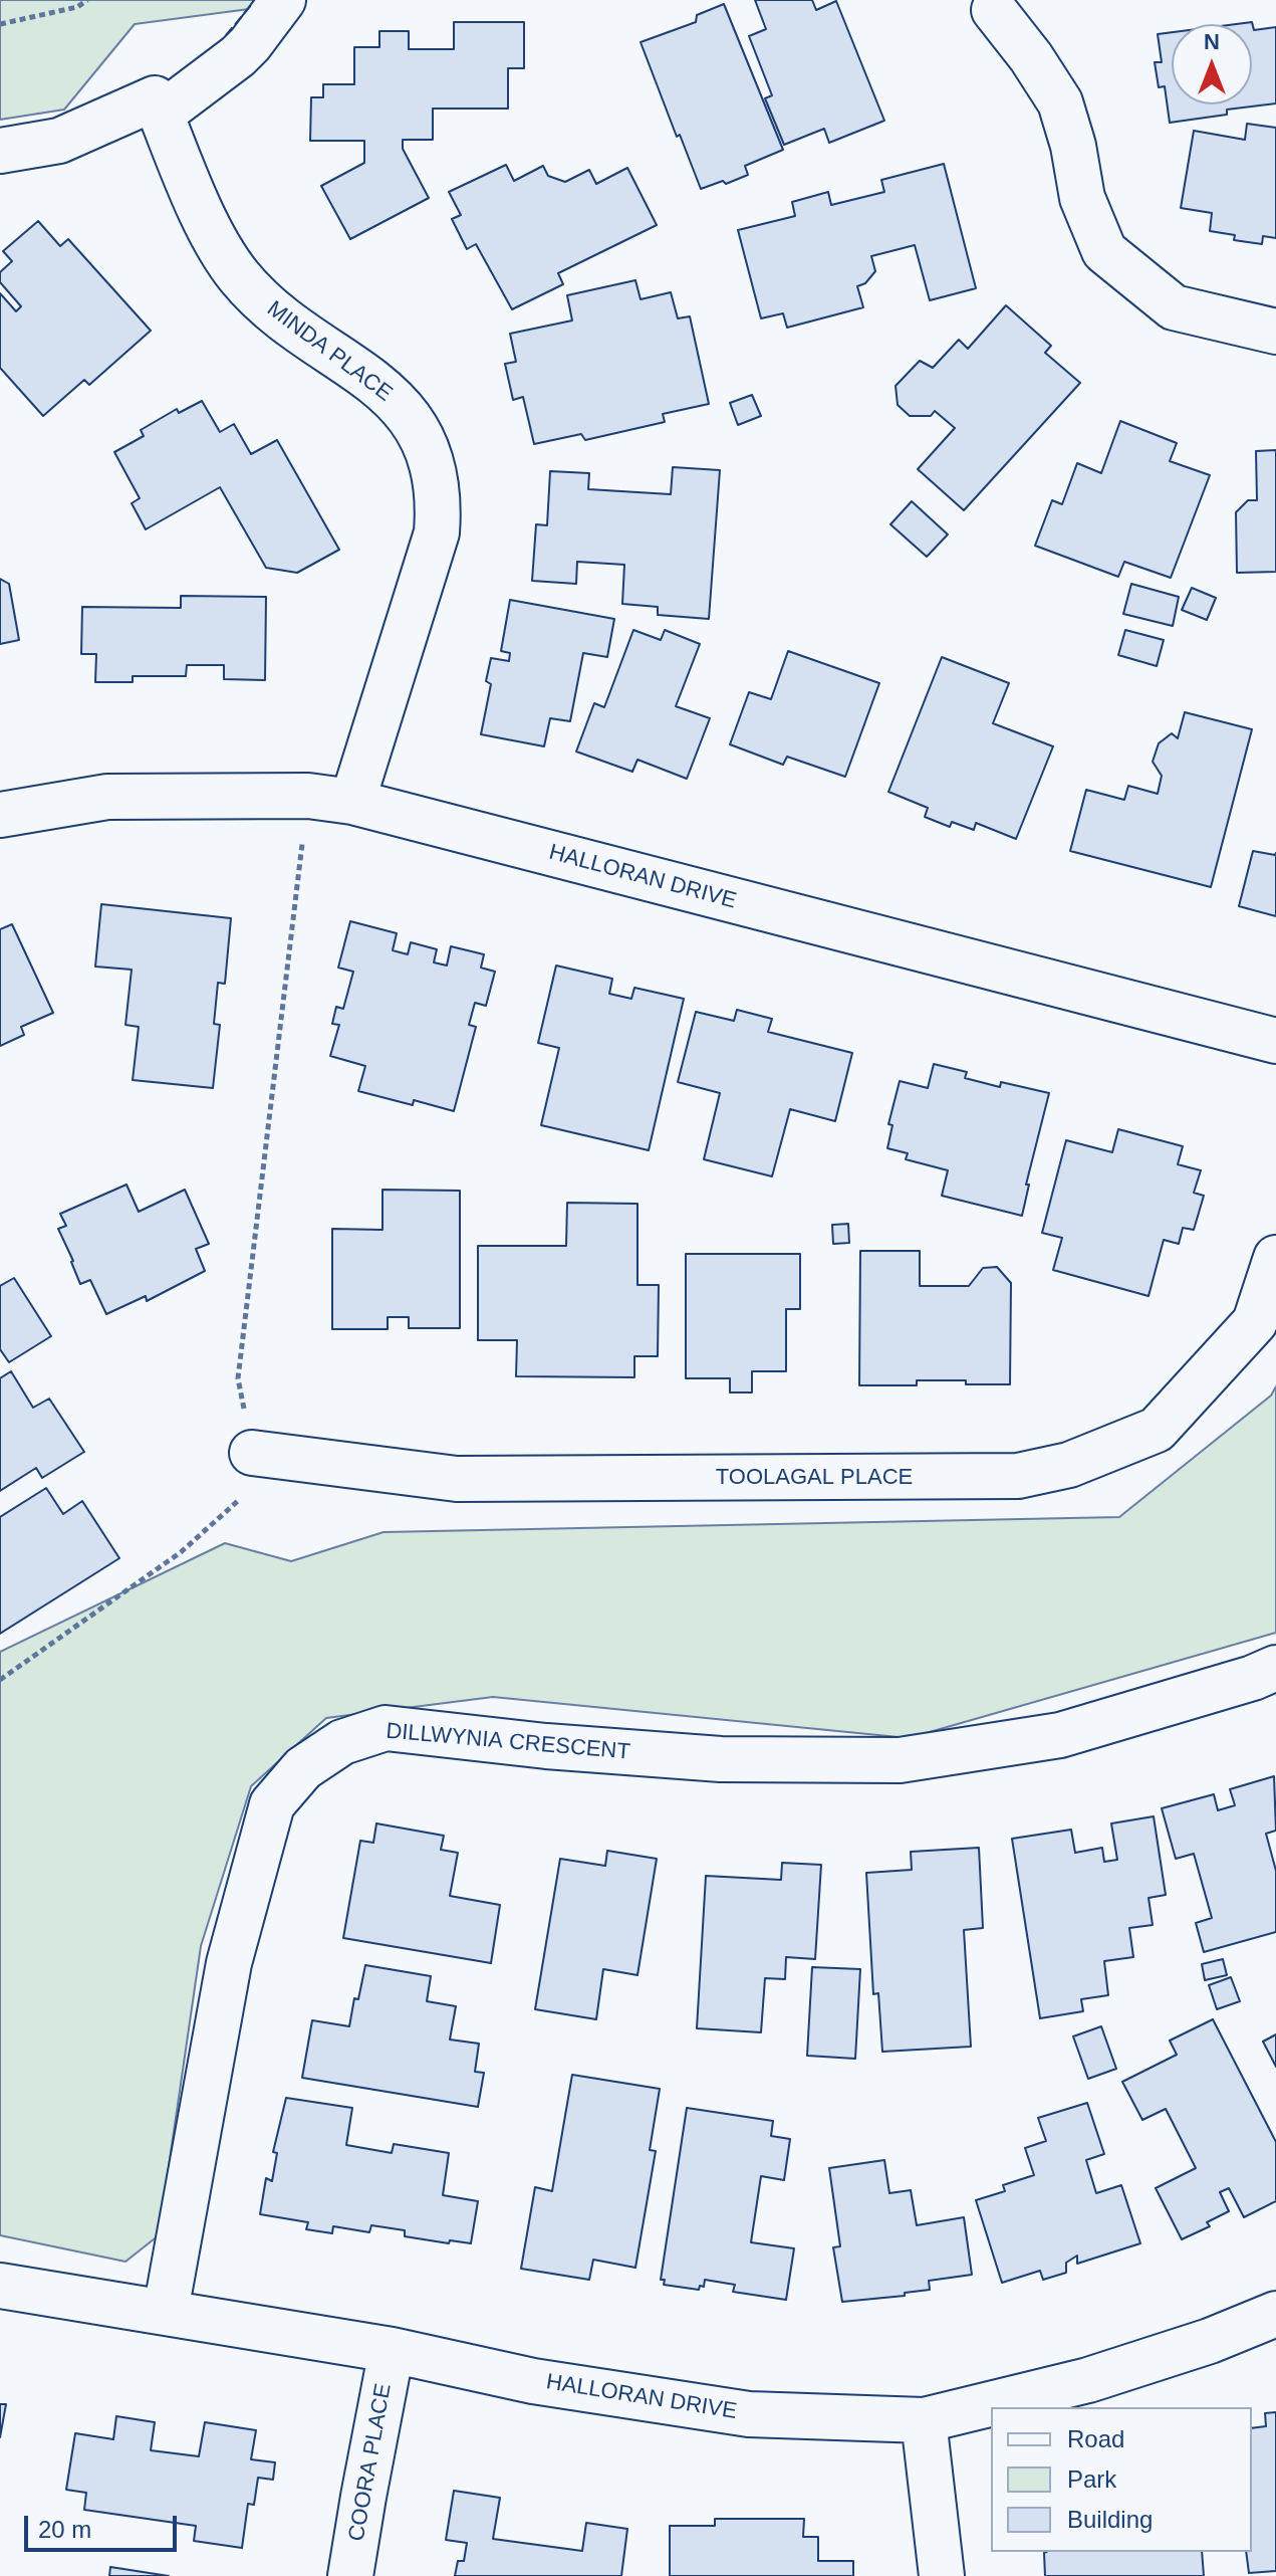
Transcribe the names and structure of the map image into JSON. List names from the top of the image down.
{
  "streets": {
    "street": [
      "MINDA PLACE",
      "HALLORAN DRIVE",
      "TOOLAGAL PLACE",
      "DILLWYNIA CRESCENT",
      "COORA PLACE"
    ]
  },
  "crossings": [
    ["MINDA PLACE", "HALLORAN DRIVE"],
    ["HALLORAN DRIVE", "DILLWYNIA CRESCENT"],
    ["HALLORAN DRIVE", "COORA PLACE"]
  ],
  "legend": ["Road", "Park", "Building"],
  "scale_bar": "20 m",
  "north": "top"
}
